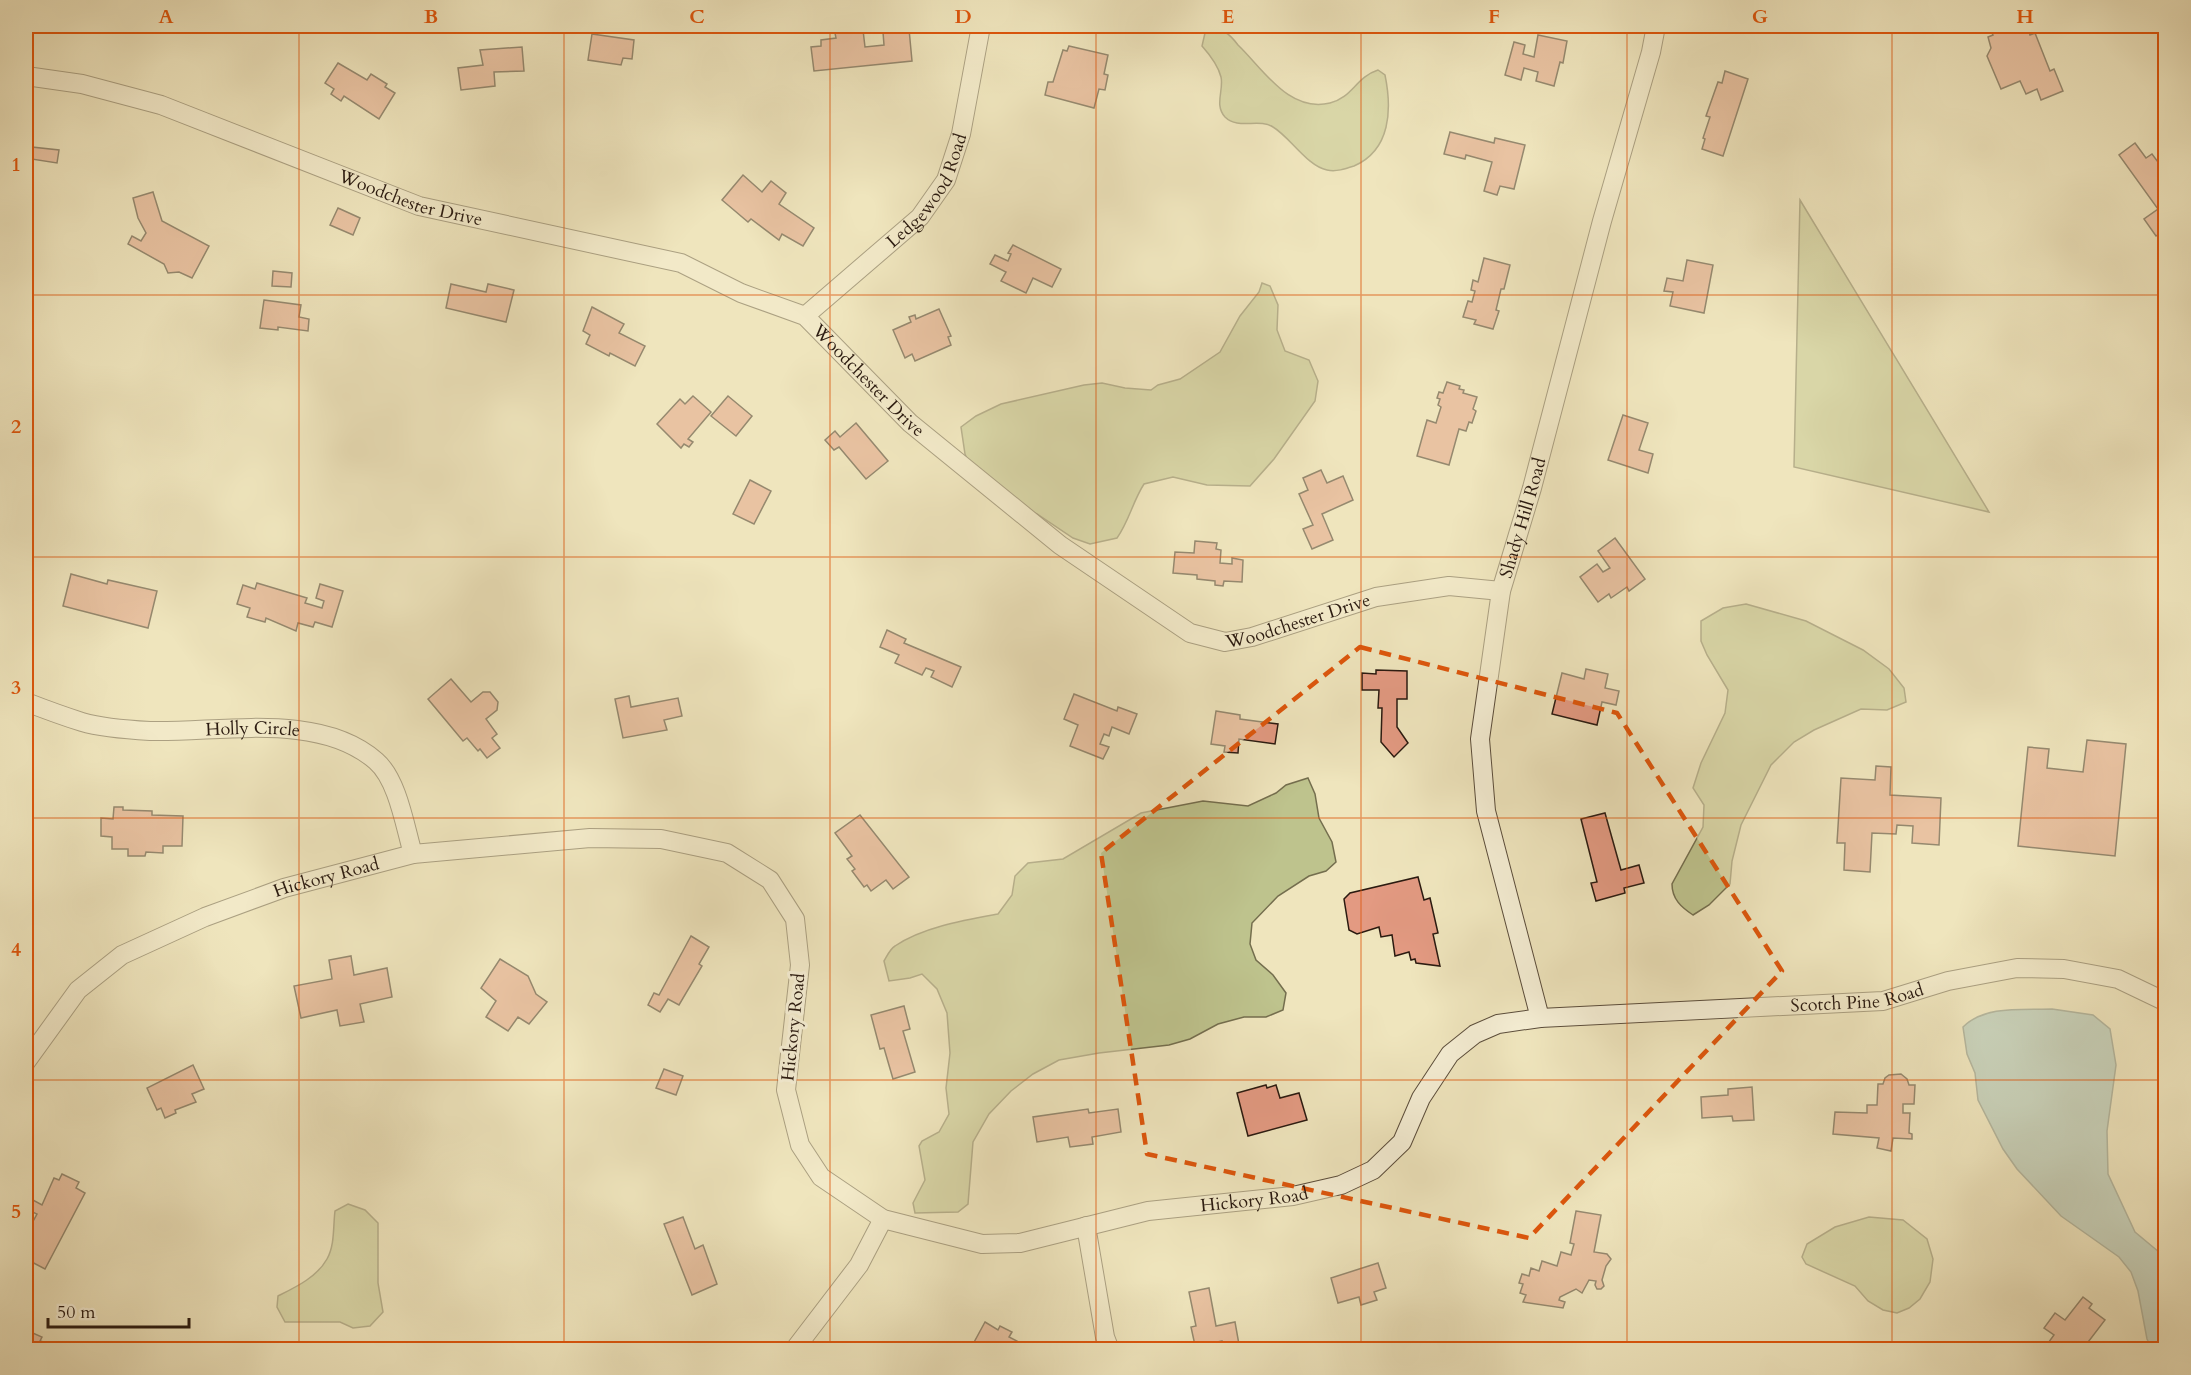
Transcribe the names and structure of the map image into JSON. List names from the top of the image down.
{
  "streets": {
    "street": [
      "Ledgewood Road",
      "Woodchester Drive",
      "Shady Hill Road",
      "Holly Circle",
      "Hickory Road",
      "Scotch Pine Road"
    ]
  },
  "crossings": [
    ["Ledgewood Road", "Woodchester Drive"],
    ["Woodchester Drive", "Shady Hill Road"],
    ["Shady Hill Road", "Hickory Road"],
    ["Shady Hill Road", "Scotch Pine Road"],
    ["Holly Circle", "Hickory Road"],
    ["Hickory Road", "Scotch Pine Road"]
  ],
  "scale_bar": "50 m",
  "grid": {
    "columns": [
      "A",
      "B",
      "C",
      "D",
      "E",
      "F",
      "G",
      "H"
    ],
    "rows": [
      "1",
      "2",
      "3",
      "4",
      "5"
    ]
  }
}
